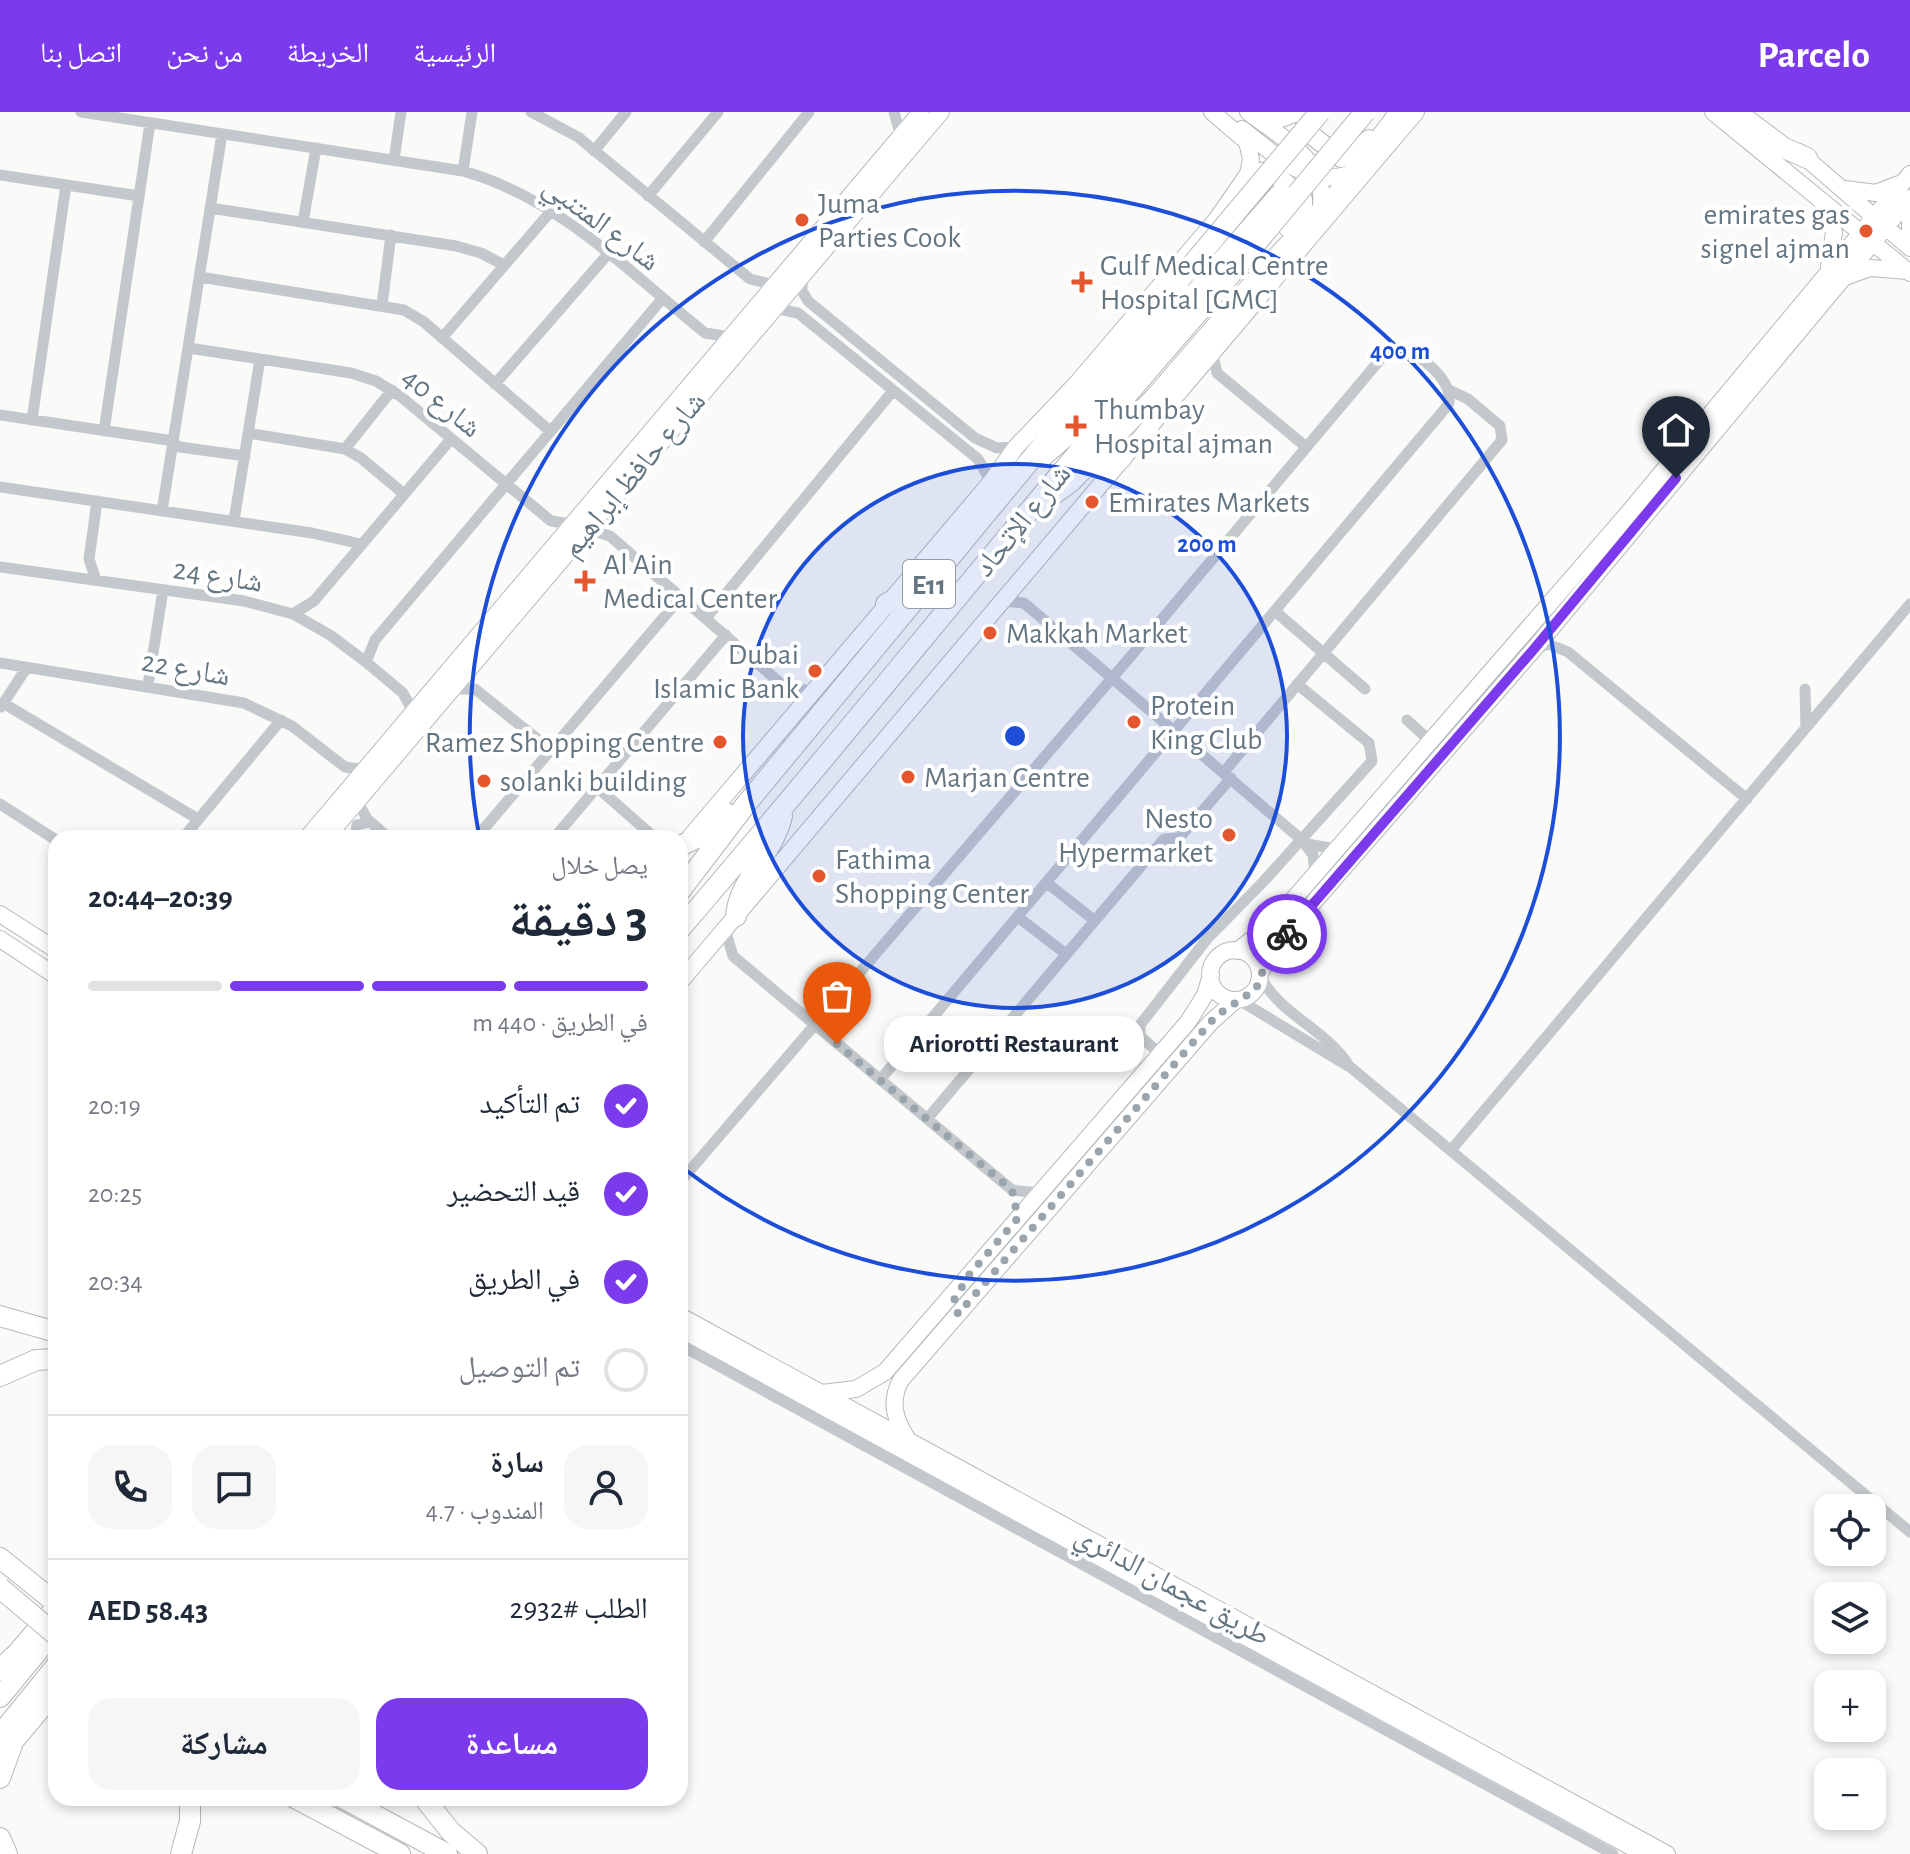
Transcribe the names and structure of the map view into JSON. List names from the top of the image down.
{
  "streets": {
    "highway": ["شارع الإتحاد", "E11"],
    "main road": ["شارع حافظ إبراهيم", "طريق عجمان الدائري"],
    "street": [
      "شارع المتنبي",
      "شارع 40",
      "شارع 24",
      "شارع 22"
    ]
  },
  "crossings": [
    ["شارع المتنبي", "شارع حافظ إبراهيم"],
    ["شارع 40", "شارع حافظ إبراهيم"],
    ["شارع حافظ إبراهيم", "شارع 24"],
    ["شارع حافظ إبراهيم", "شارع 22"]
  ],
  "places": {
    "other": [
      "Juma Parties Cook",
      "emirates gas signel ajman",
      "Emirates Markets",
      "Makkah Market",
      "Dubai Islamic Bank",
      "Protein King Club",
      "Ramez Shopping Centre",
      "Marjan Centre",
      "solanki building",
      "Nesto Hypermarket",
      "Fathima Shopping Center",
      "Ariorotti Restaurant"
    ],
    "health": ["Gulf Medical Centre Hospital [GMC]", "Thumbay Hospital ajman", "Al Ain Medical Center"]
  },
  "page": {
    "header": "Parcelo",
    "nav": [
      "الرئيسية",
      "الخريطة",
      "من نحن",
      "اتصل بنا"
    ],
    "heading": ["3 دقيقة", "يصل خلال", "20:39–20:44"],
    "panel": [
      "سارة",
      "المندوب · 4.7",
      "الطلب #2932",
      "AED 58.43"
    ],
    "bar": "في الطريق · 440 m",
    "bubble": "Ariorotti Restaurant",
    "list": [
      ["تم التأكيد", "20:19"],
      ["قيد التحضير", "20:25"],
      ["في الطريق", "20:34"],
      "تم التوصيل"
    ],
    "map_buttons": ["+", "−"],
    "buttons": ["مساعدة", "مشاركة"]
  },
  "rings": ["400 m", "200 m"]
}
